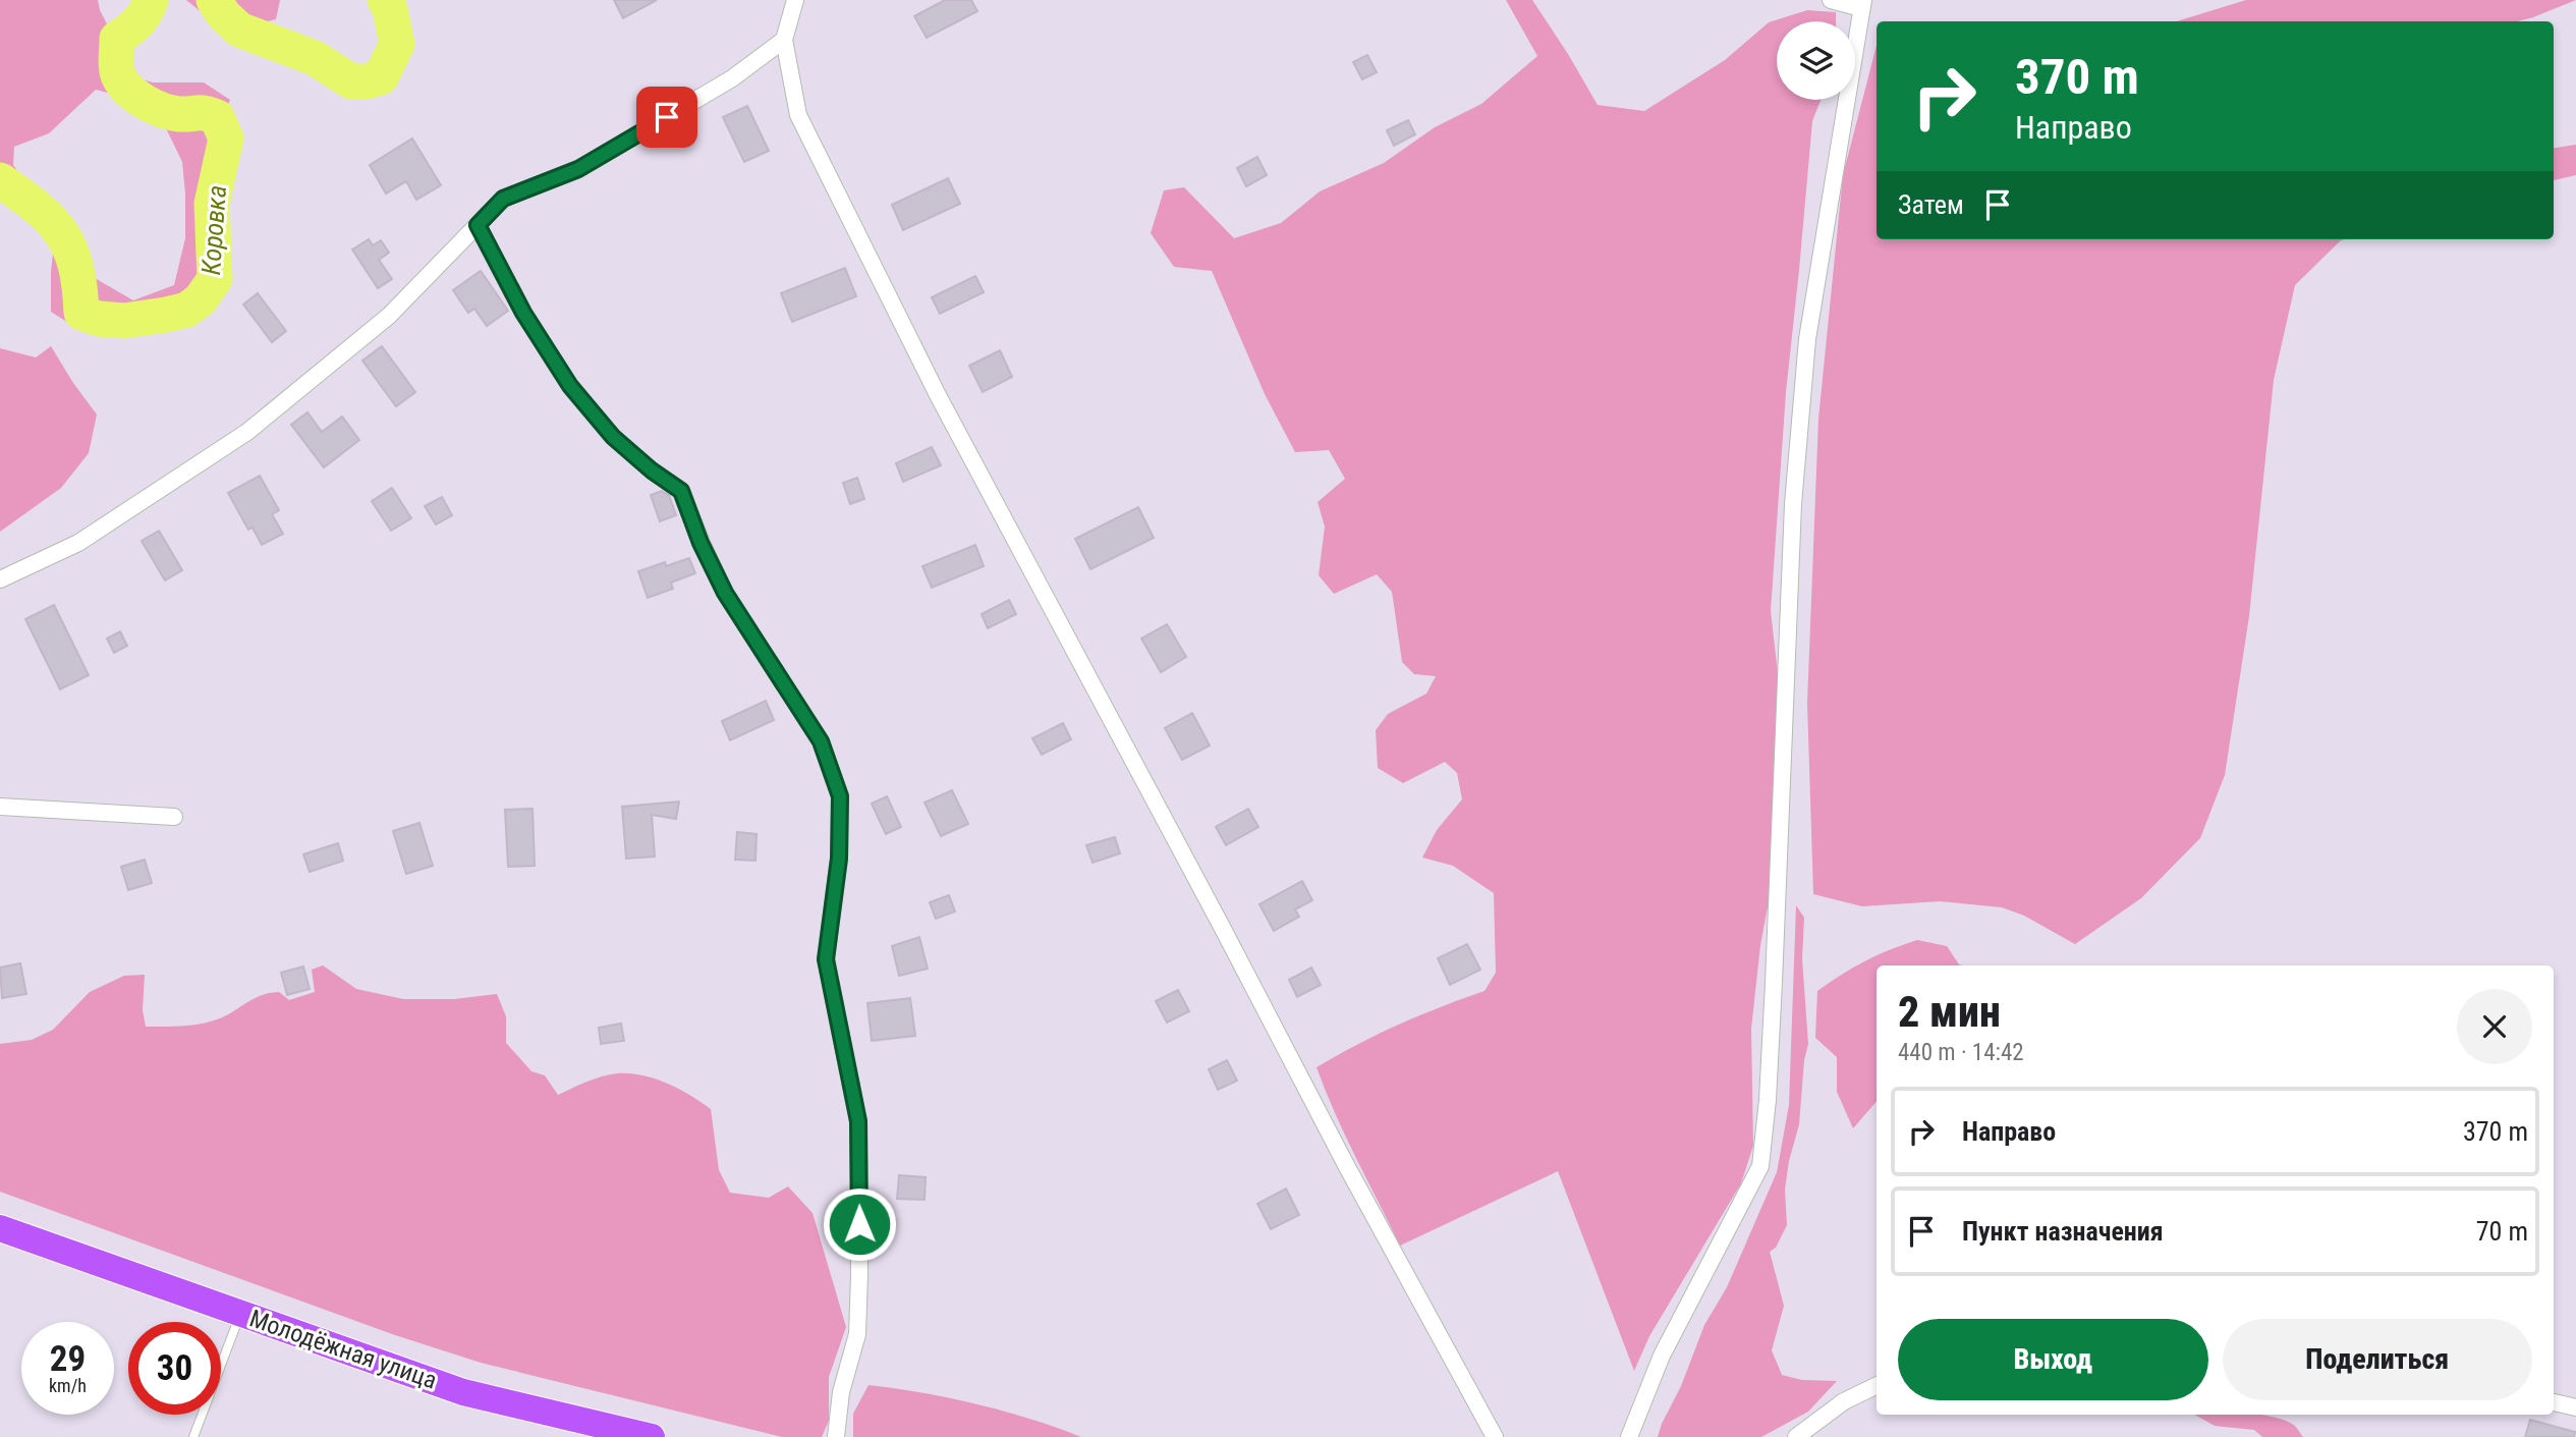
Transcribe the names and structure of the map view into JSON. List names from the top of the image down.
{
  "streets": {
    "main road": ["Молодёжная улица"]
  },
  "water": ["Коровка"],
  "page": {
    "turn": ["370 m", "Направо"],
    "then": "Затем",
    "heading": ["2 мин", "440 m · 14:42"],
    "list": [
      {
        "name": "Направо",
        "value": "370 m"
      },
      {
        "name": "Пункт назначения",
        "value": "70 m"
      }
    ],
    "buttons": ["Выход", "Поделиться"],
    "speed": "29 km/h",
    "limit": "30"
  }
}
